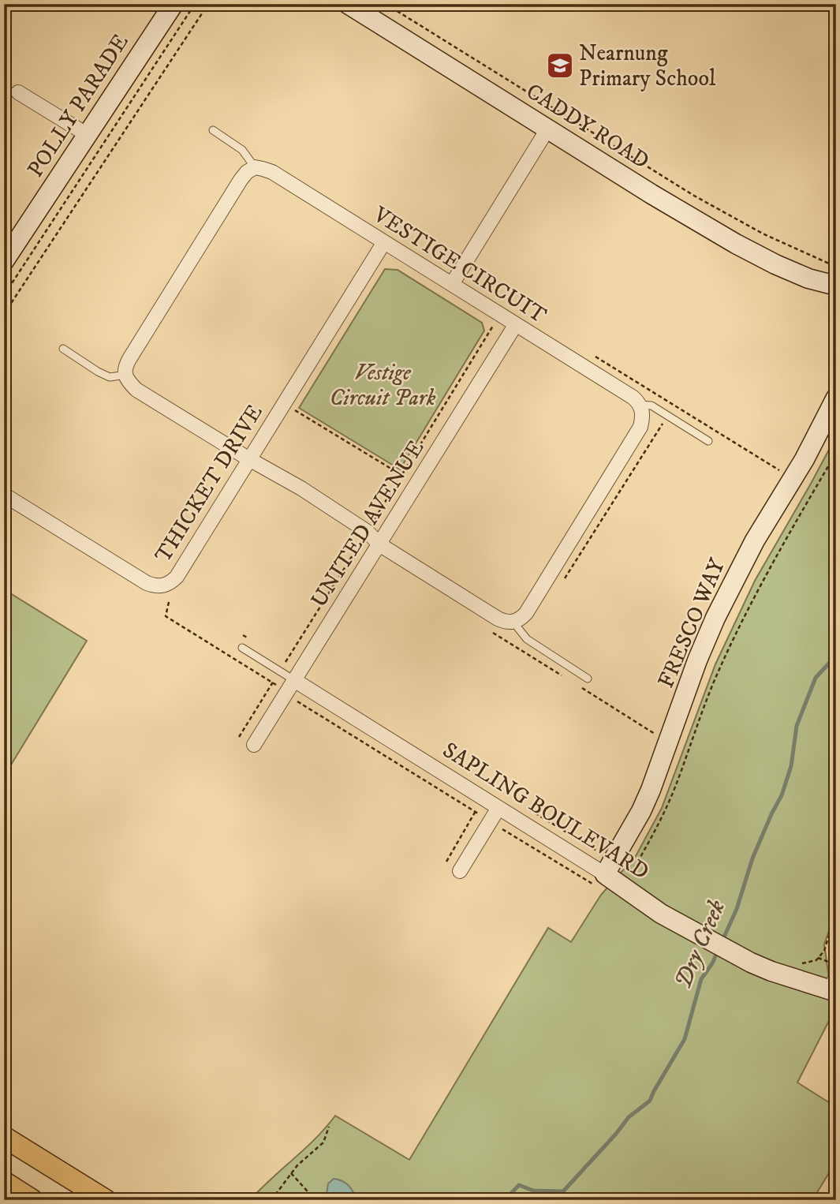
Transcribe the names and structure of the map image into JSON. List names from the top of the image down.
{
  "streets": {
    "street": [
      "POLLY PARADE",
      "CADDY ROAD",
      "VESTIGE CIRCUIT",
      "THICKET DRIVE",
      "UNITED AVENUE",
      "FRESCO WAY",
      "SAPLING BOULEVARD"
    ]
  },
  "crossings": [
    ["VESTIGE CIRCUIT", "THICKET DRIVE"],
    ["VESTIGE CIRCUIT", "UNITED AVENUE"],
    ["UNITED AVENUE", "SAPLING BOULEVARD"],
    ["FRESCO WAY", "SAPLING BOULEVARD"]
  ],
  "water": ["Dry Creek"],
  "parks": ["Vestige Circuit Park"],
  "places": {
    "school or university": ["Nearnung Primary School"]
  }
}
